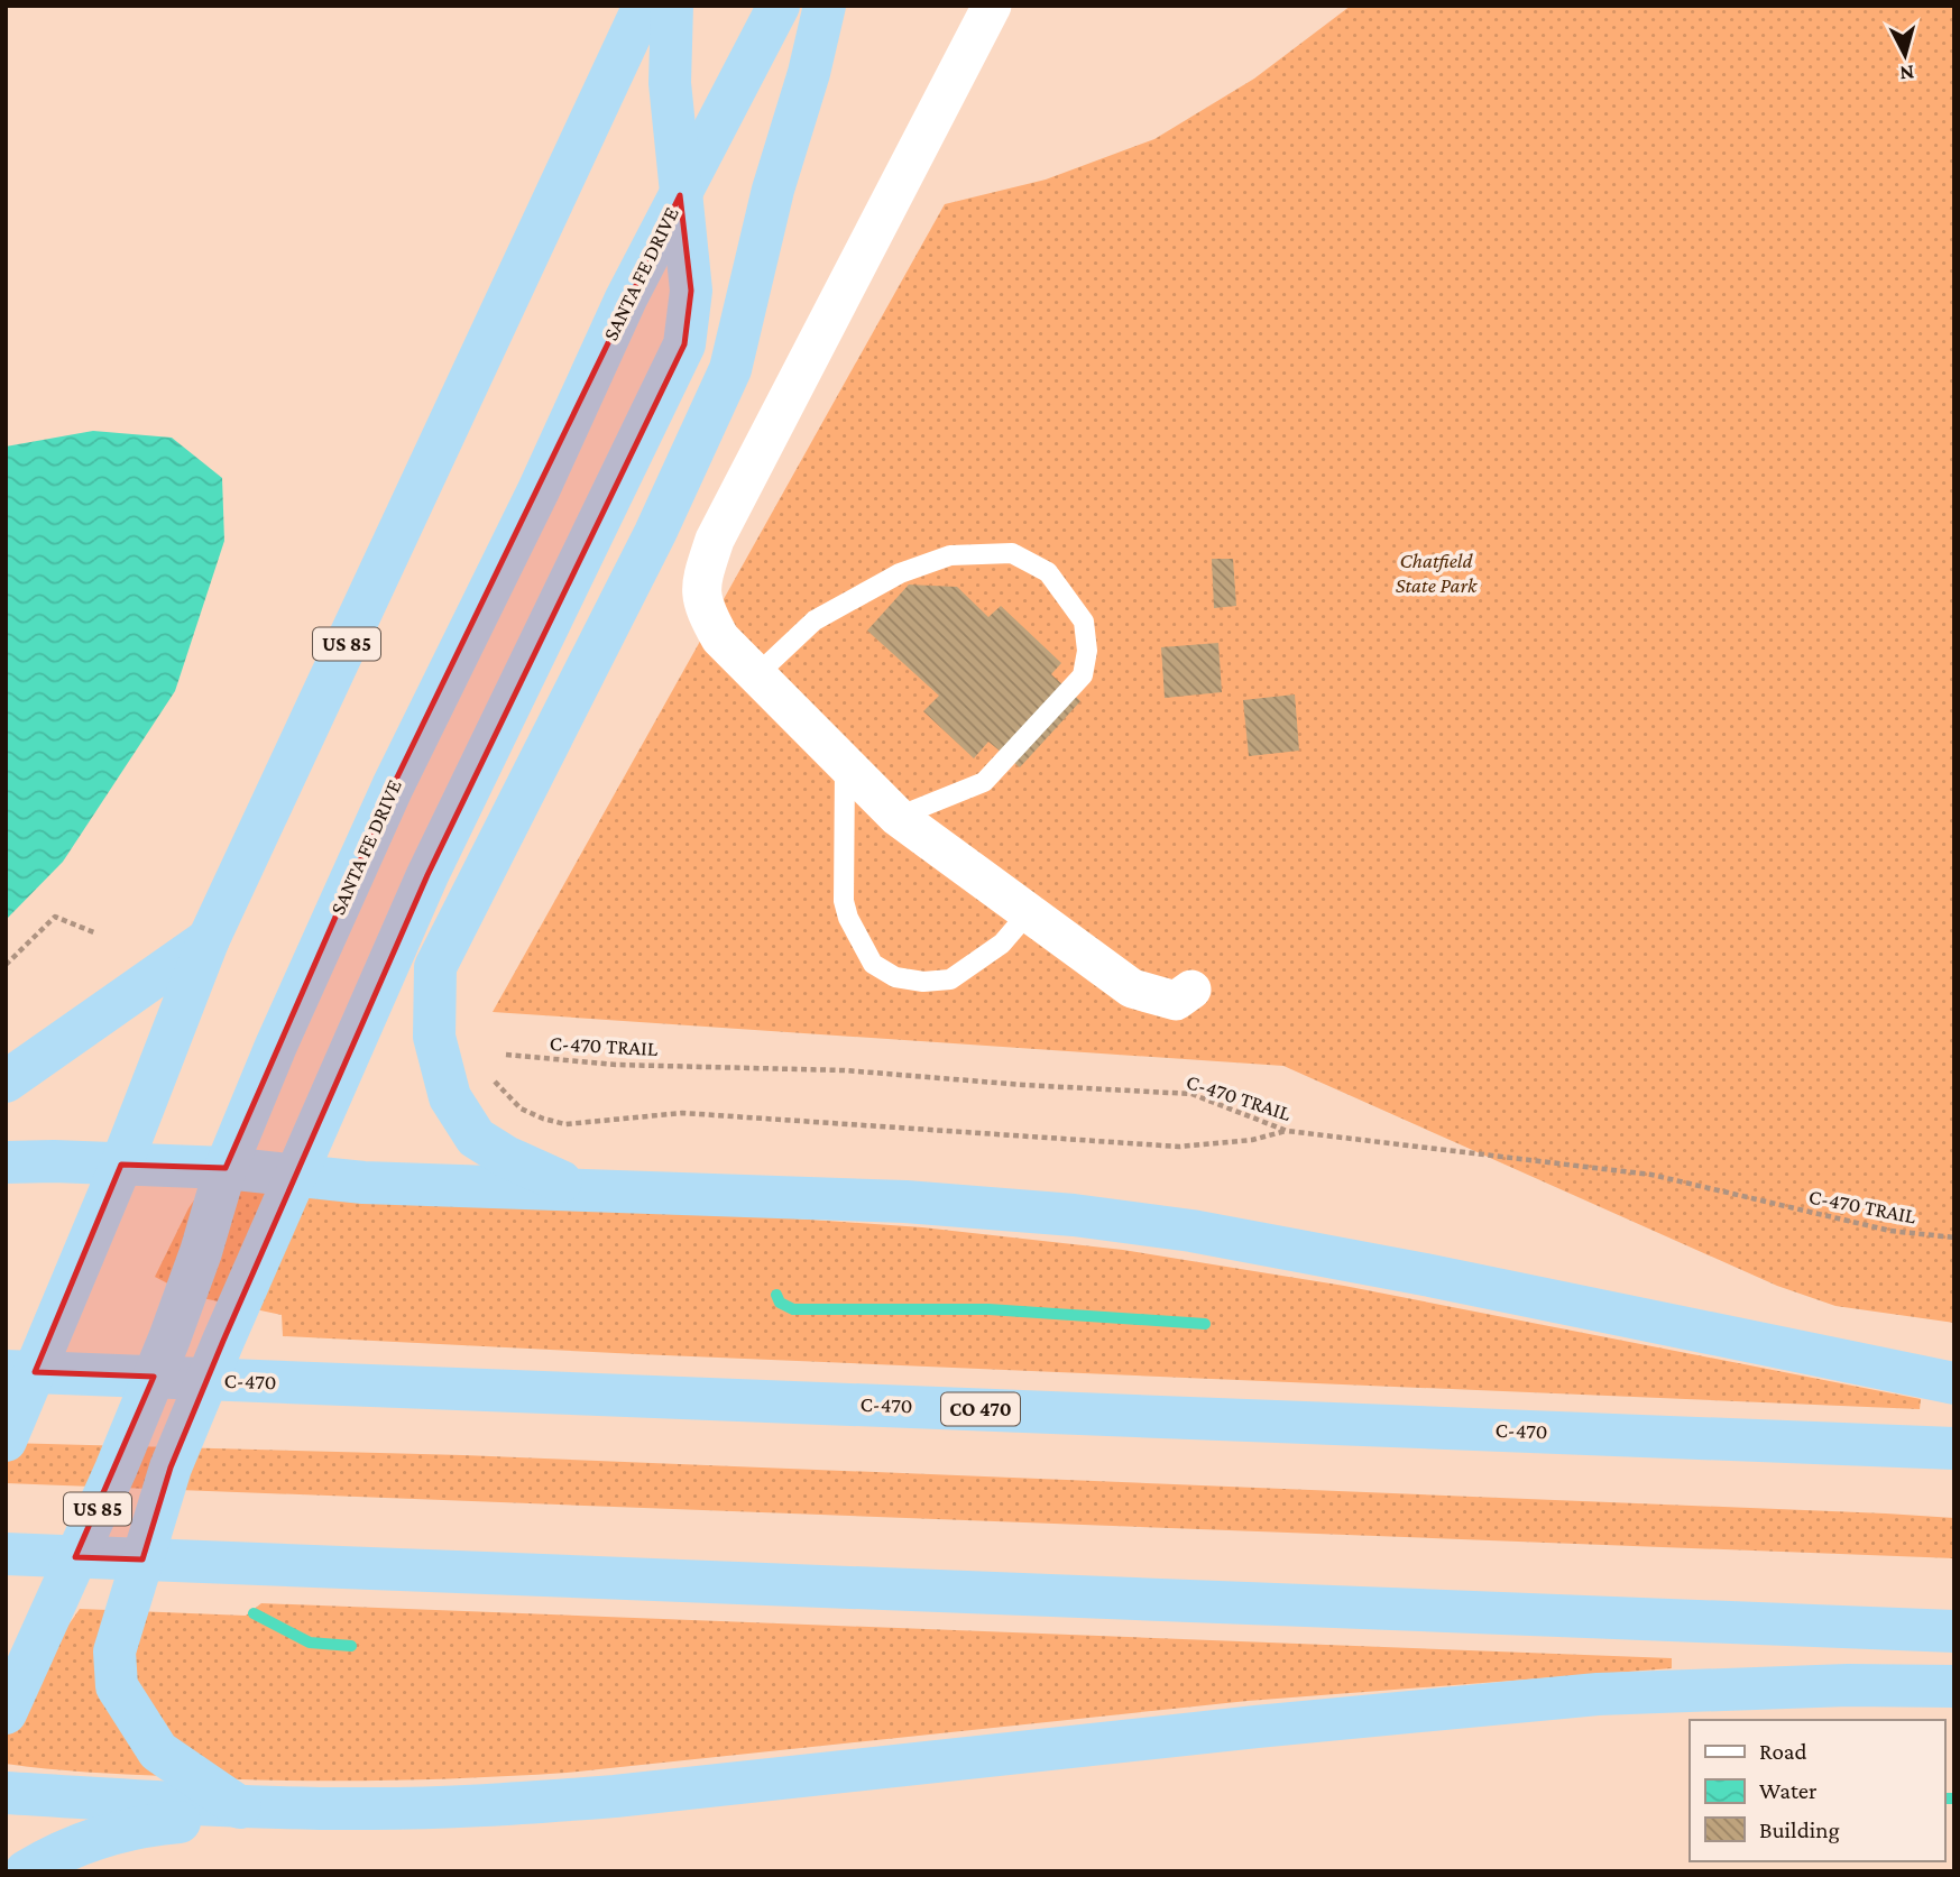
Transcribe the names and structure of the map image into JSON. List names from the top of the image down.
{
  "streets": {
    "highway": [
      "SANTA FE DRIVE",
      "US 85",
      "C-470",
      "CO 470"
    ],
    "path": ["C-470 TRAIL"]
  },
  "parks": ["Chatfield State Park"],
  "legend": ["Road", "Water", "Building"],
  "north": "bottom"
}
